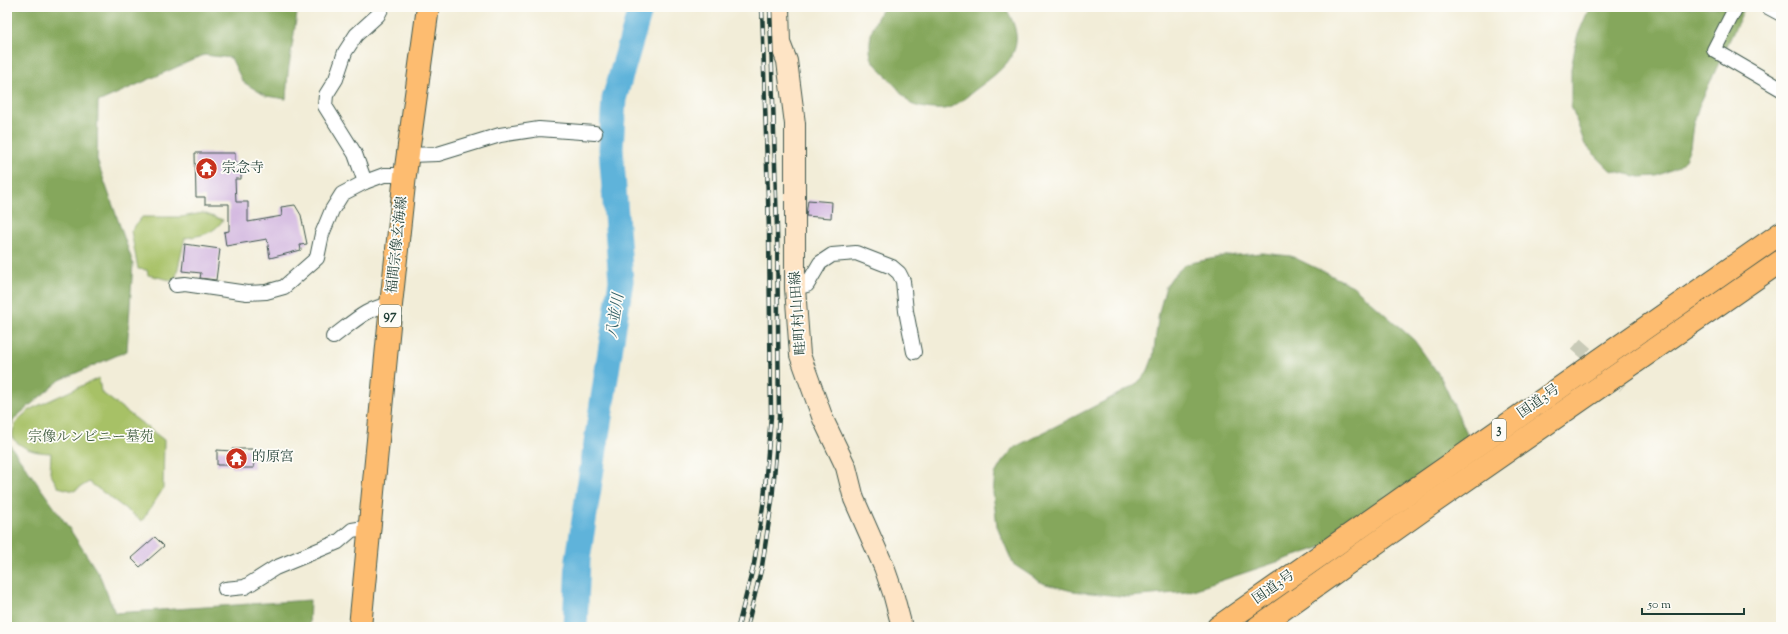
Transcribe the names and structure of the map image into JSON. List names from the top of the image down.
{
  "streets": {
    "main road": [
      "福間宗像玄海線",
      "畦町村山田線",
      "97",
      "国道3号",
      "3"
    ]
  },
  "water": ["八並川"],
  "parks": ["宗像ルンビニー墓苑"],
  "places": {
    "temple": ["宗念寺", "的原宮"]
  },
  "scale_bar": "50 m"
}
